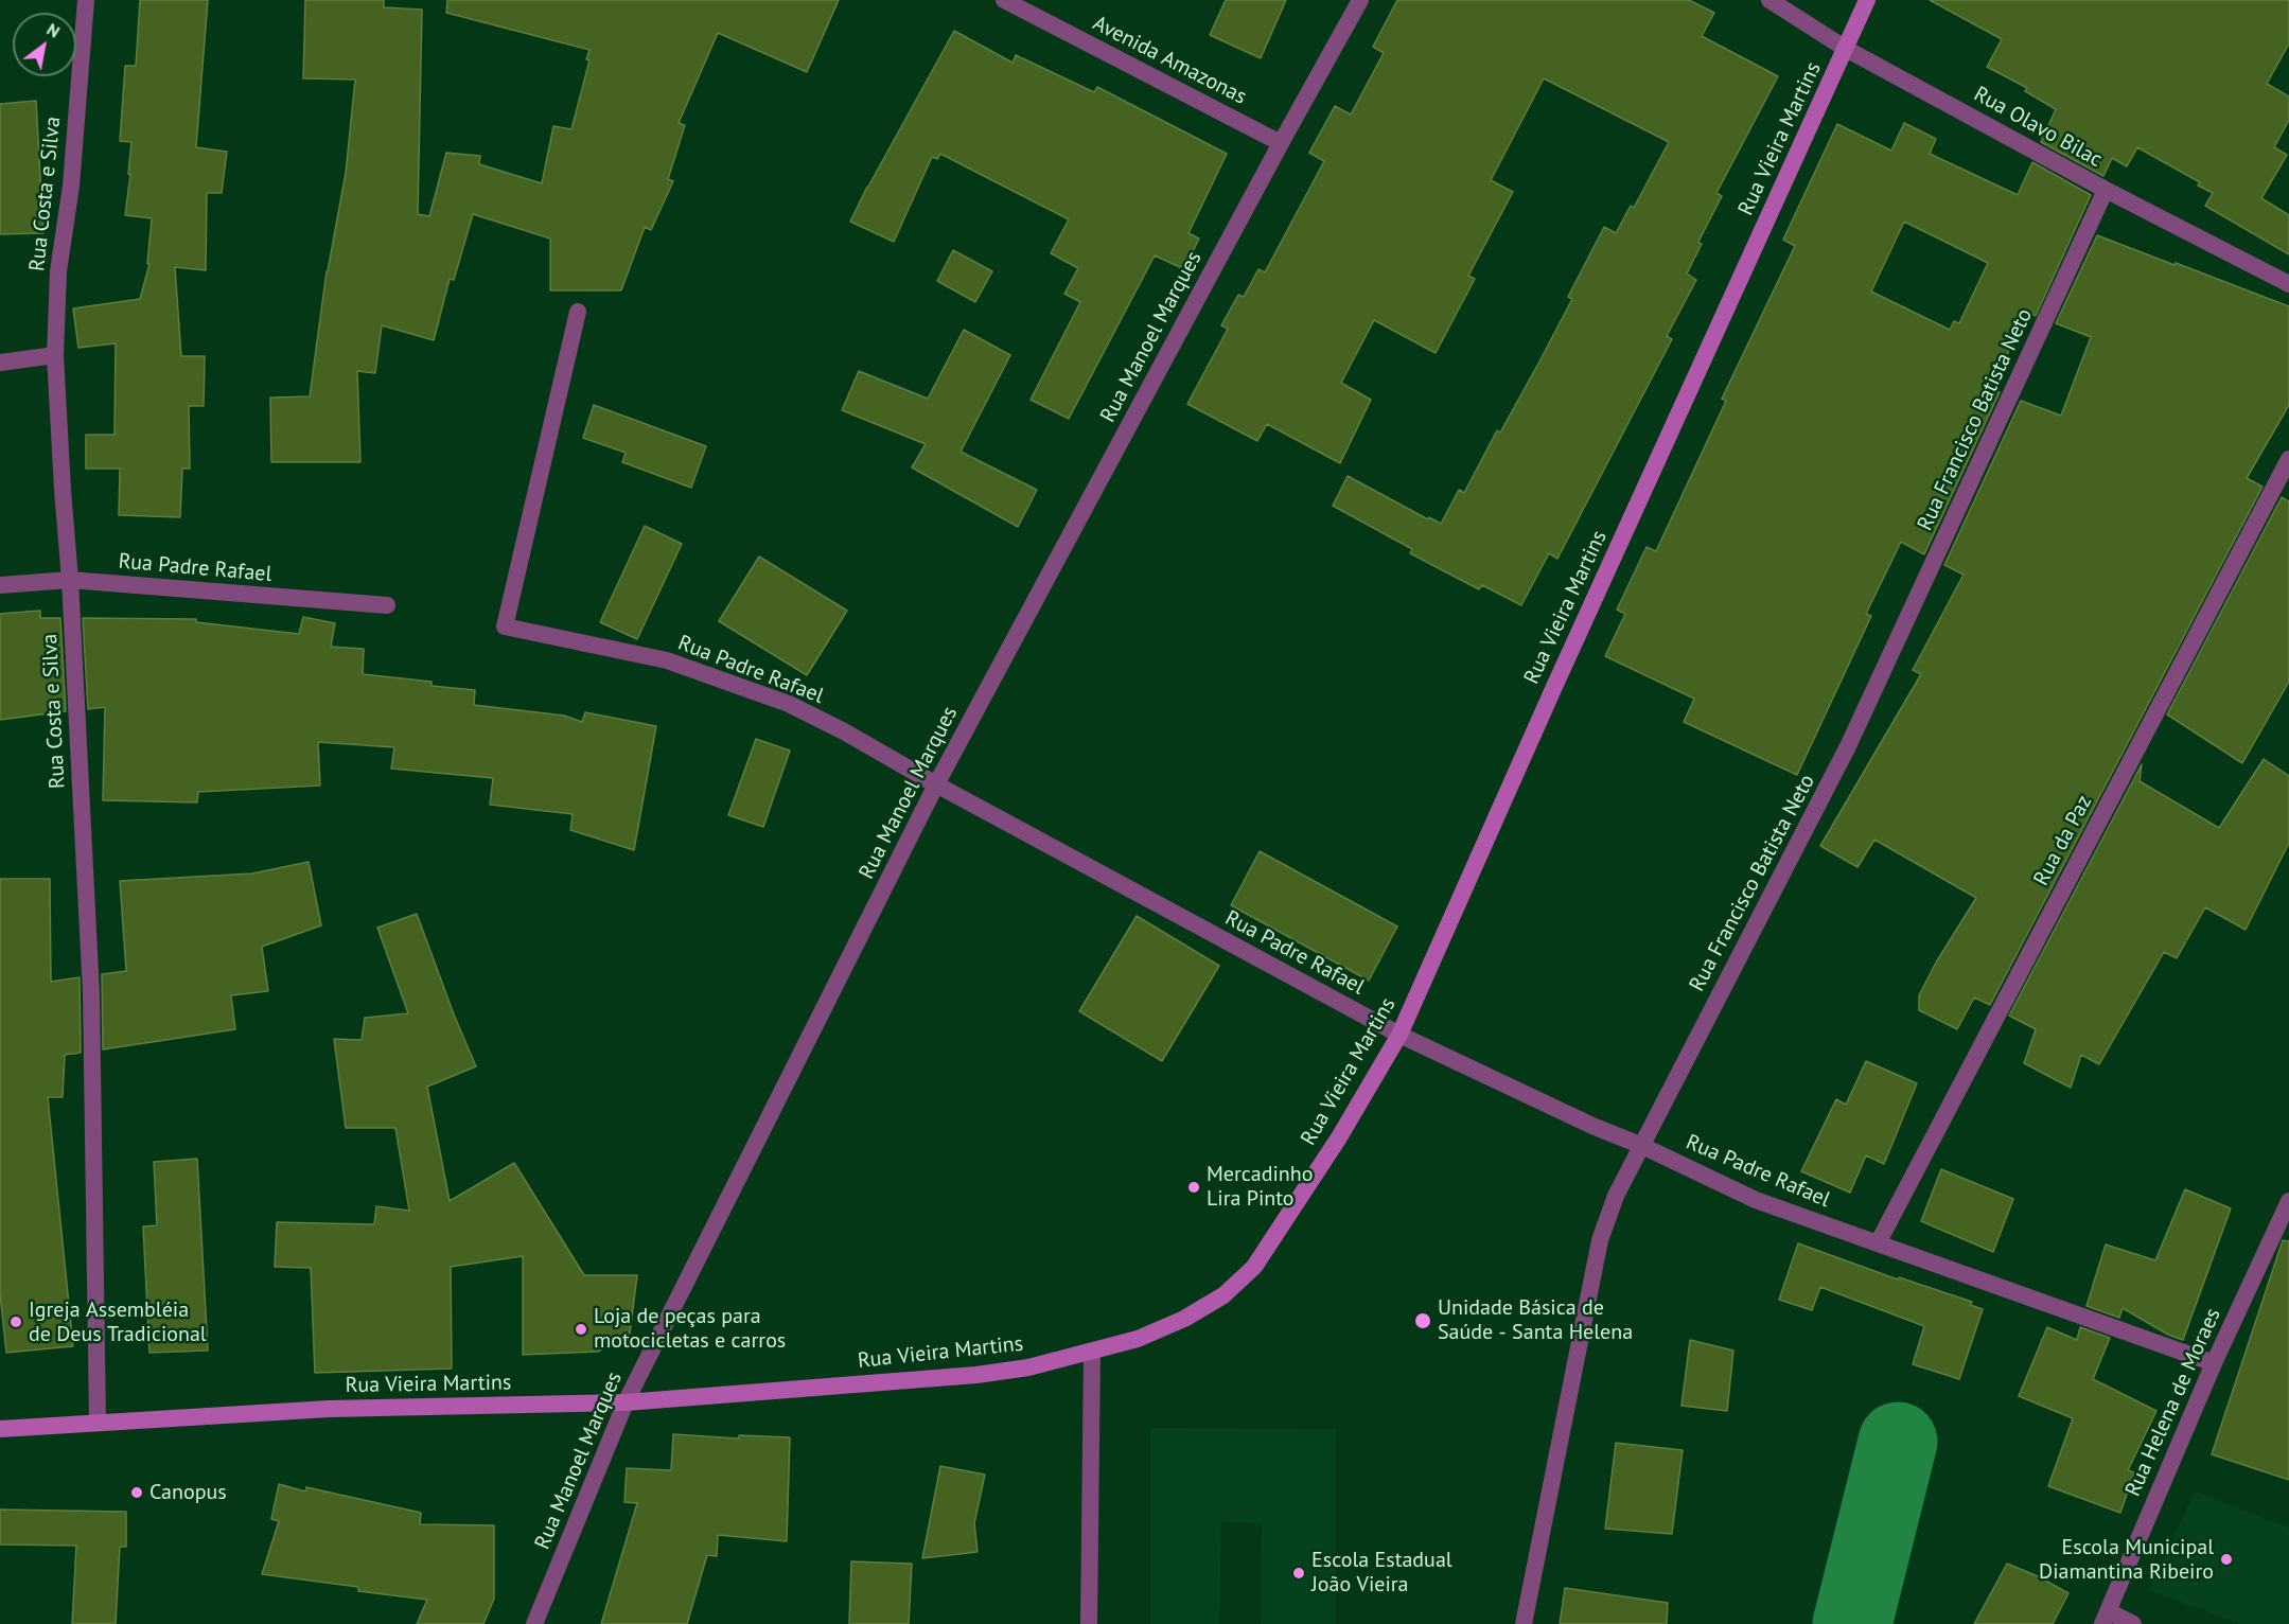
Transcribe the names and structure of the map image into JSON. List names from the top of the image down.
{
  "streets": {
    "main road": ["Rua Vieira Martins"],
    "street": [
      "Avenida Amazonas",
      "Rua Olavo Bilac",
      "Rua Costa e Silva",
      "Rua Manoel Marques",
      "Rua Francisco Batista Neto",
      "Rua Padre Rafael",
      "Rua da Paz",
      "Rua Helena de Moraes"
    ]
  },
  "crossings": [
    ["Avenida Amazonas", "Rua Manoel Marques"],
    ["Rua Olavo Bilac", "Rua Vieira Martins"],
    ["Rua Olavo Bilac", "Rua Francisco Batista Neto"],
    ["Rua Vieira Martins", "Rua Costa e Silva"],
    ["Rua Vieira Martins", "Rua Manoel Marques"],
    ["Rua Vieira Martins", "Rua Padre Rafael"],
    ["Rua Costa e Silva", "Rua Padre Rafael"],
    ["Rua Manoel Marques", "Rua Padre Rafael"],
    ["Rua Francisco Batista Neto", "Rua Padre Rafael"],
    ["Rua Padre Rafael", "Rua da Paz"],
    ["Rua Padre Rafael", "Rua Helena de Moraes"]
  ],
  "places": [
    "Mercadinho Lira Pinto",
    "Unidade Básica de Saúde - Santa Helena",
    "Igreja Assembléia de Deus Tradicional",
    "Loja de peças para motocicletas e carros",
    "Canopus",
    "Escola Municipal Diamantina Ribeiro",
    "Escola Estadual João Vieira"
  ],
  "north": "top right"
}
